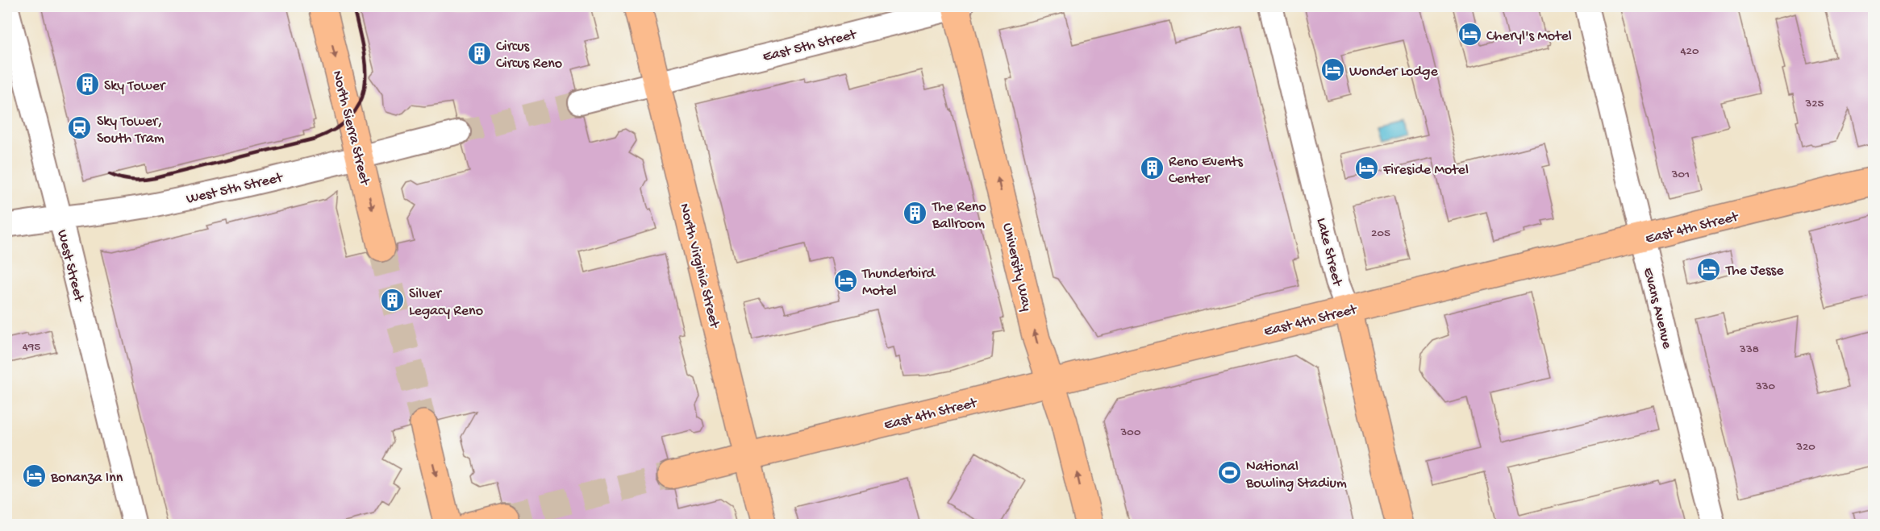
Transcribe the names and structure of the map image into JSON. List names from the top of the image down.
{
  "streets": {
    "main road": [
      "North Sierra Street",
      "East 4th Street",
      "Lake Street",
      "North Virginia Street",
      "University Way"
    ],
    "street": [
      "East 5th Street",
      "West 5th Street",
      "West Street",
      "Evans Avenue"
    ]
  },
  "crossings": [
    ["East 5th Street", "North Virginia Street"],
    ["East 5th Street", "University Way"],
    ["North Sierra Street", "West 5th Street"],
    ["West 5th Street", "West Street"],
    ["East 4th Street", "Lake Street"],
    ["East 4th Street", "North Virginia Street"],
    ["East 4th Street", "University Way"],
    ["East 4th Street", "Evans Avenue"]
  ],
  "one_way": ["North Sierra Street", "University Way"],
  "places": {
    "hotel": [
      "Cheryl's Motel",
      "Wonder Lodge",
      "Fireside Motel",
      "The Jesse",
      "Thunderbird Motel",
      "Bonanza Inn"
    ],
    "building": [
      "Circus Circus Reno",
      "Sky Tower",
      "Reno Events Center",
      "The Reno Ballroom",
      "Silver Legacy Reno"
    ],
    "station": ["Sky Tower, South Tram"],
    "sports": ["National Bowling Stadium"]
  },
  "house_numbers": [
    "420",
    "325",
    "301",
    "205",
    "495",
    "338",
    "330",
    "300",
    "320"
  ]
}
